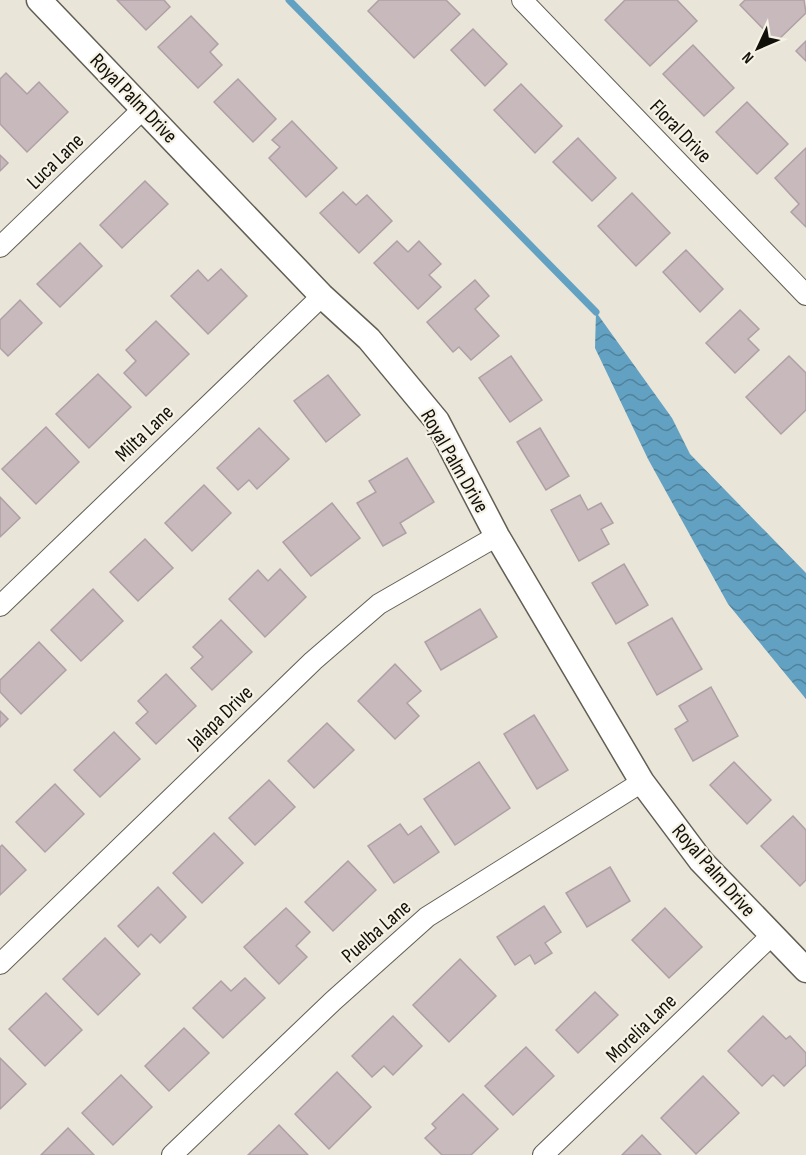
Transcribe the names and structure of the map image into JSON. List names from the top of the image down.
{
  "streets": {
    "street": [
      "Royal Palm Drive",
      "Floral Drive",
      "Luca Lane",
      "Milta Lane",
      "Jalapa Drive",
      "Puelba Lane",
      "Morelia Lane"
    ]
  },
  "crossings": [
    ["Royal Palm Drive", "Luca Lane"],
    ["Royal Palm Drive", "Milta Lane"],
    ["Royal Palm Drive", "Jalapa Drive"],
    ["Royal Palm Drive", "Puelba Lane"],
    ["Royal Palm Drive", "Morelia Lane"]
  ],
  "north": "bottom left"
}
